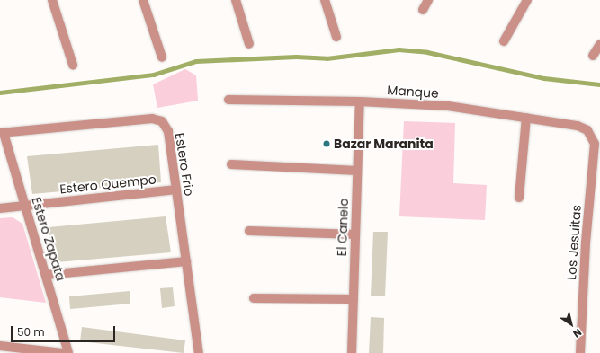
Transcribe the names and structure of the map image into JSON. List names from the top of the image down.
{
  "streets": {
    "street": [
      "Manque",
      "Estero Frio",
      "Estero Quempo",
      "El Canelo",
      "Estero Zapata",
      "Los Jesuitas"
    ]
  },
  "crossings": [
    ["Manque", "El Canelo"],
    ["Manque", "Los Jesuitas"],
    ["Estero Frio", "Estero Quempo"],
    ["Estero Frio", "Estero Zapata"],
    ["Estero Quempo", "Estero Zapata"]
  ],
  "places": ["Bazar Maranita"],
  "scale_bar": "50 m",
  "north": "bottom right"
}
